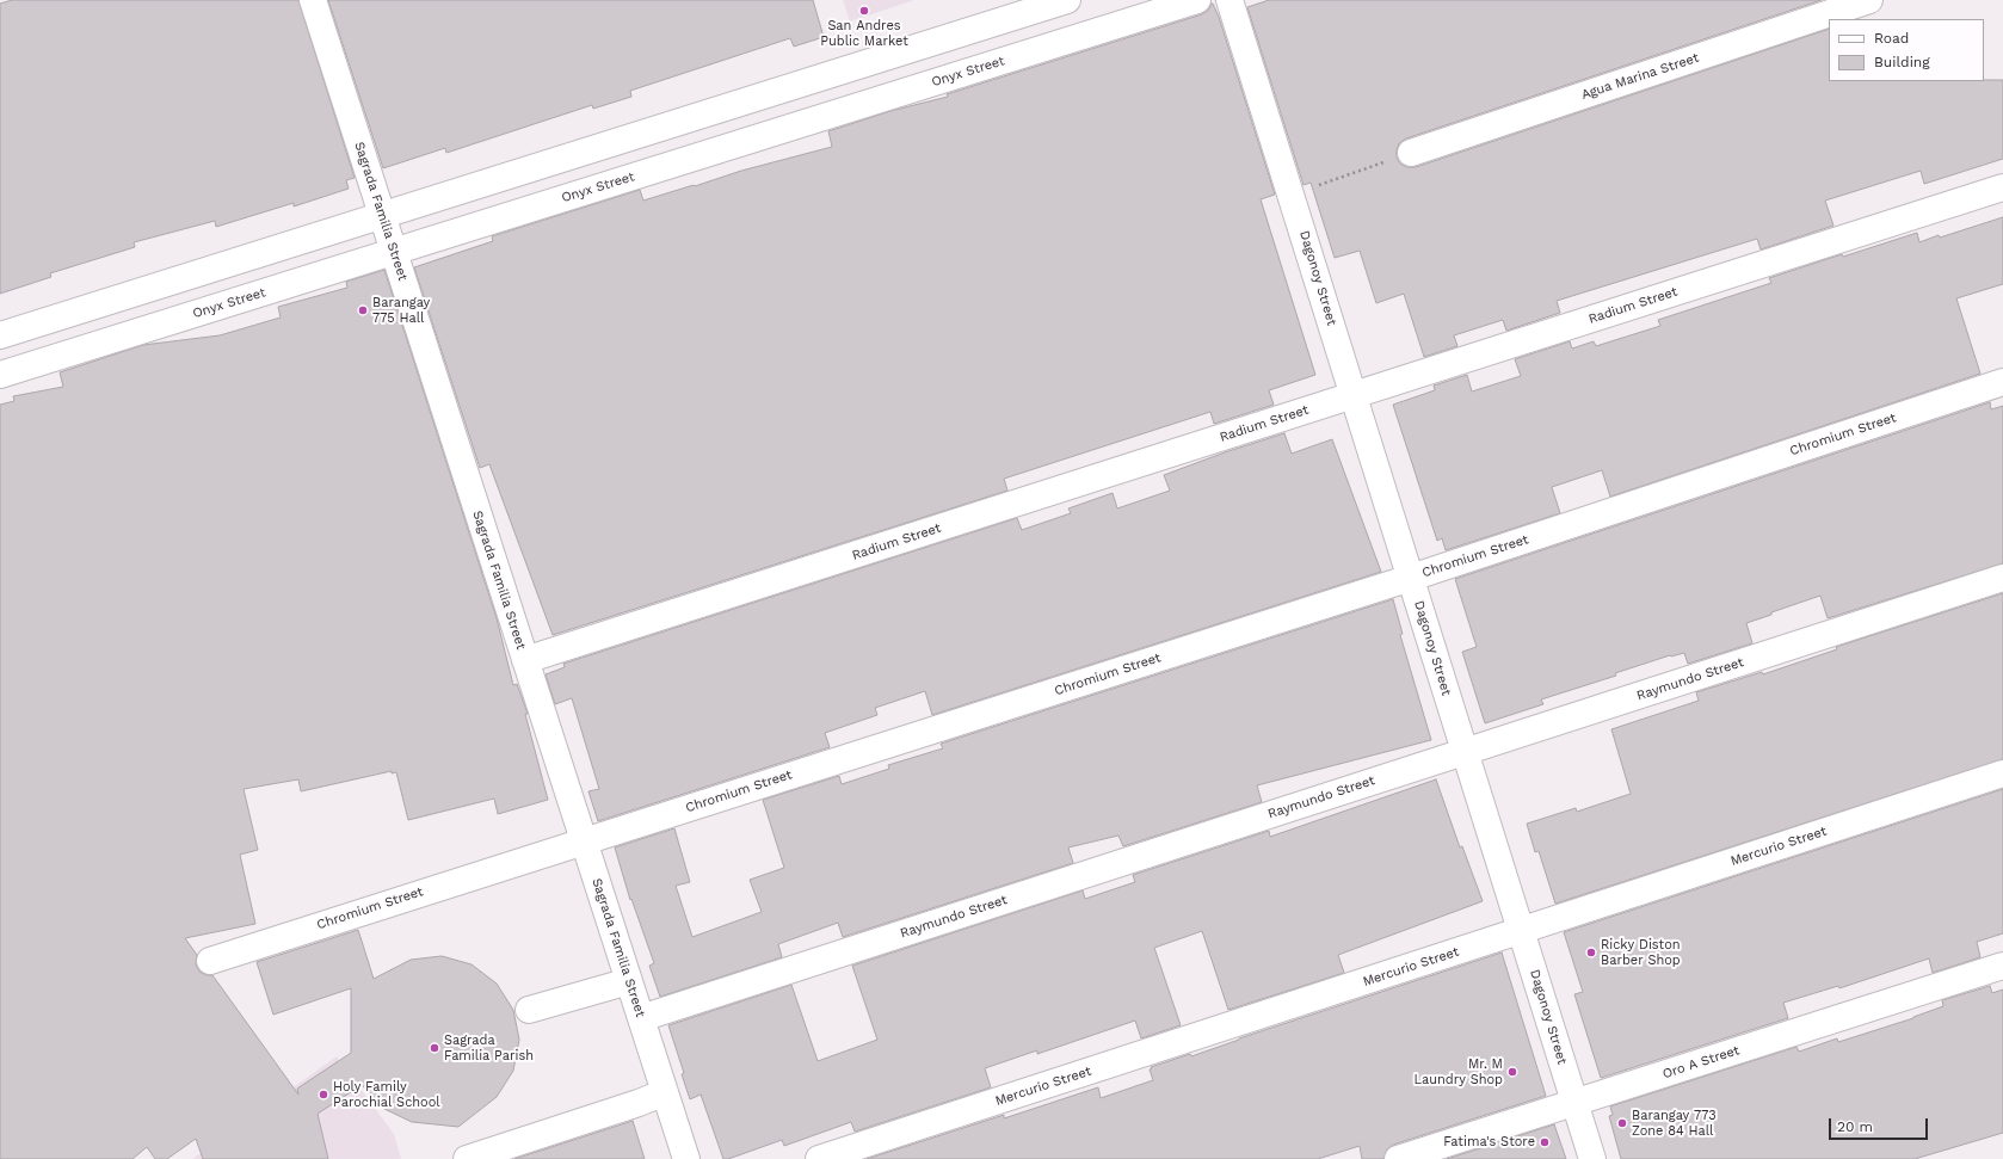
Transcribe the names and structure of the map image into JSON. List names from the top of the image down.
{
  "streets": {
    "street": [
      "Onyx Street",
      "Agua Marina Street",
      "Sagrada Familia Street",
      "Dagonoy Street",
      "Radium Street",
      "Chromium Street",
      "Raymundo Street",
      "Mercurio Street",
      "Oro A Street"
    ]
  },
  "crossings": [
    ["Onyx Street", "Sagrada Familia Street"],
    ["Sagrada Familia Street", "Radium Street"],
    ["Sagrada Familia Street", "Chromium Street"],
    ["Sagrada Familia Street", "Raymundo Street"],
    ["Dagonoy Street", "Radium Street"],
    ["Dagonoy Street", "Chromium Street"],
    ["Dagonoy Street", "Raymundo Street"],
    ["Dagonoy Street", "Mercurio Street"],
    ["Dagonoy Street", "Oro A Street"]
  ],
  "places": [
    "San Andres Public Market",
    "Barangay 775 Hall",
    "Ricky Diston Barber Shop",
    "Sagrada Familia Parish",
    "Mr. M Laundry Shop",
    "Holy Family Parochial School",
    "Barangay 773 Zone 84 Hall",
    "Fatima's Store"
  ],
  "legend": ["Road", "Building"],
  "scale_bar": "20 m"
}
